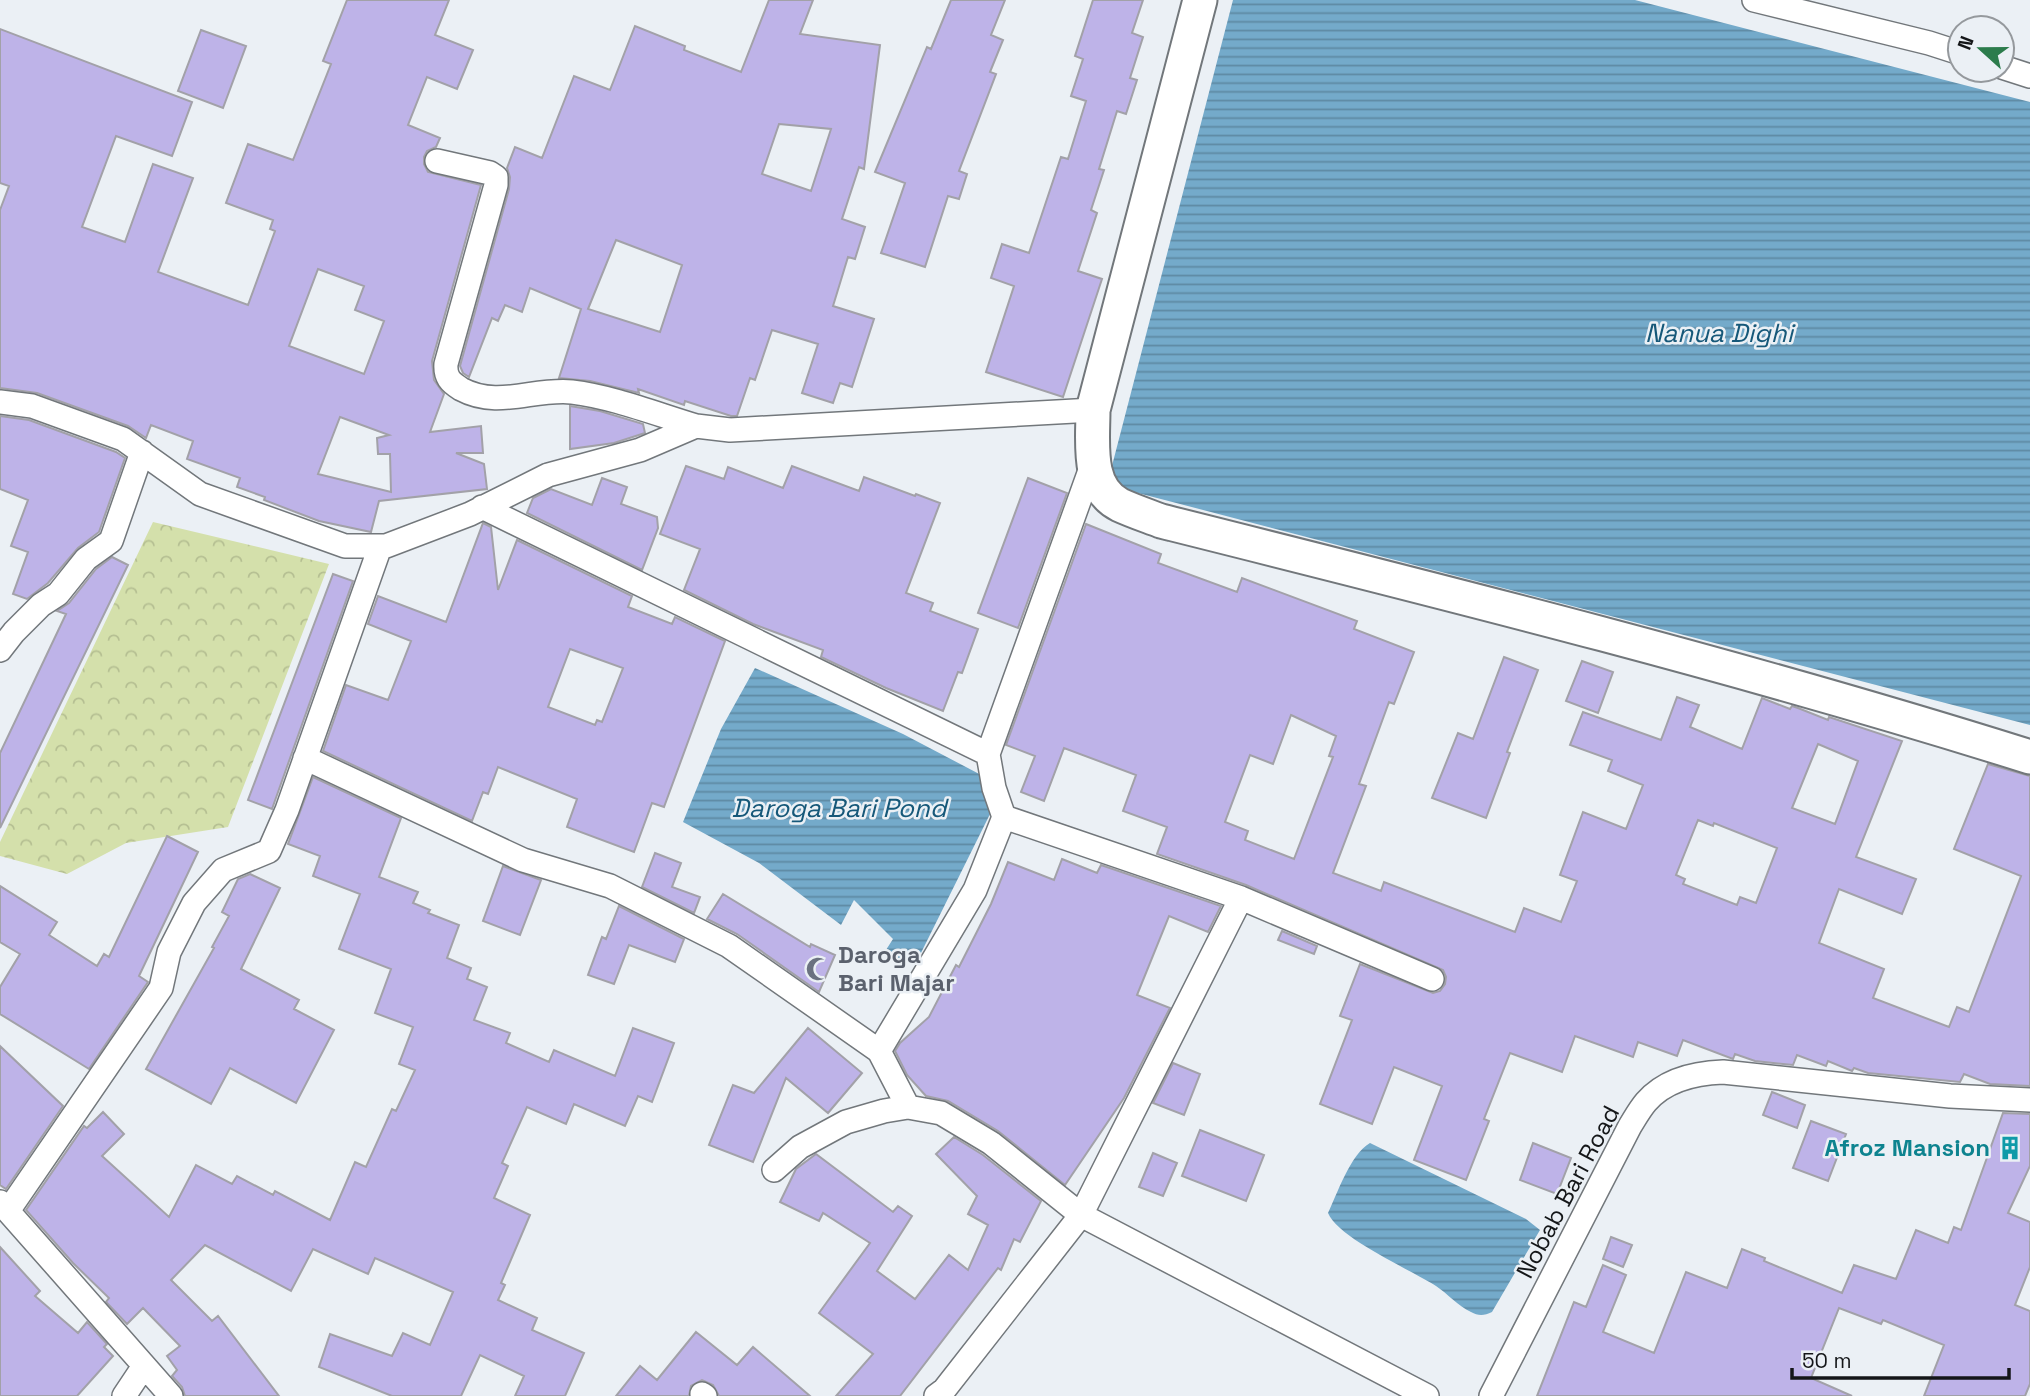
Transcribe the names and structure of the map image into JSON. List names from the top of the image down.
{
  "streets": {
    "street": ["Nobab Bari Road"]
  },
  "water": ["Nanua Dighi", "Daroga Bari Pond"],
  "places": {
    "mosque": ["Daroga Bari Majar"],
    "building": ["Afroz Mansion"]
  },
  "scale_bar": "50 m",
  "north": "left"
}
